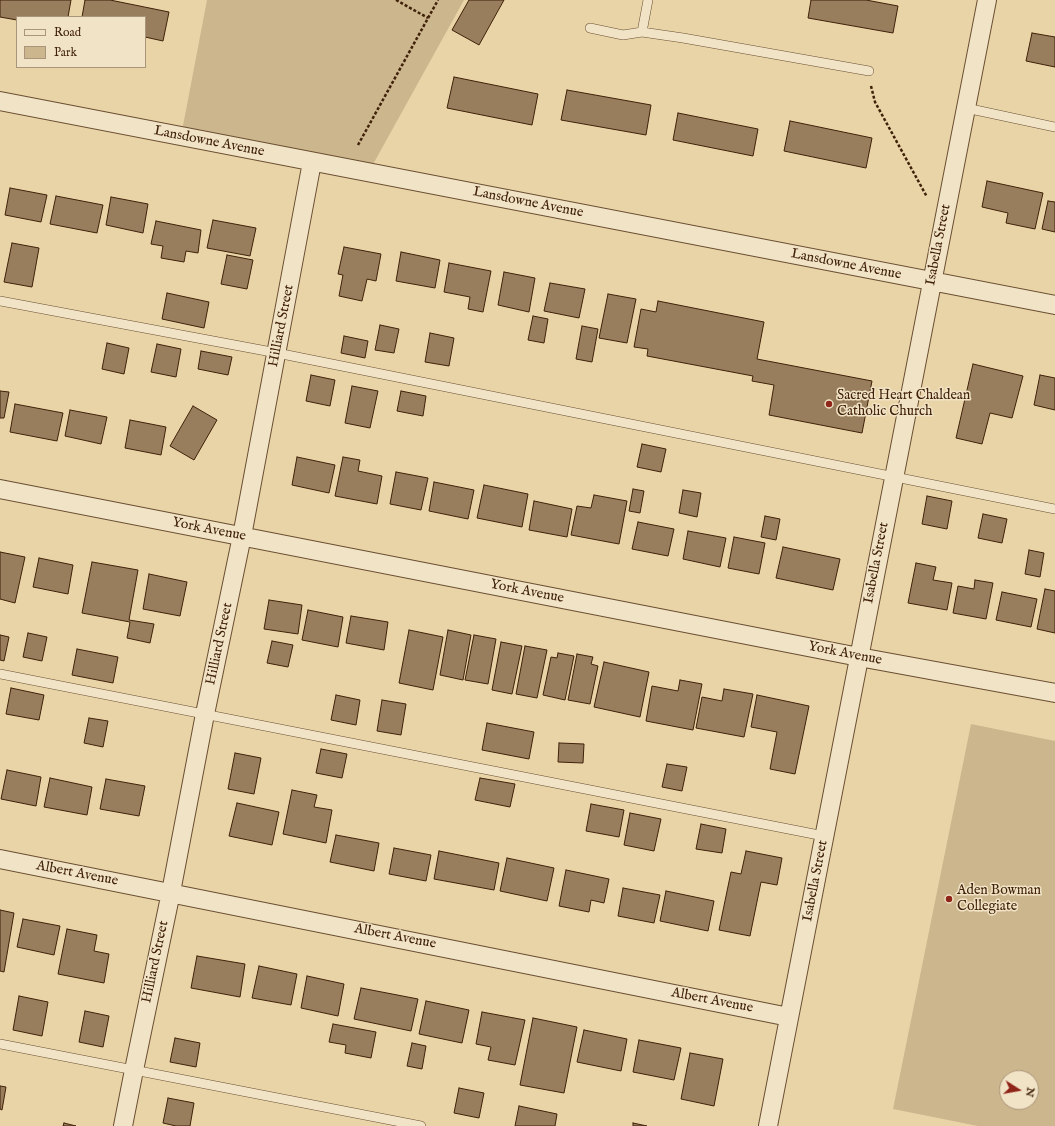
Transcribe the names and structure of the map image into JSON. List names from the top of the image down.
{
  "streets": {
    "street": [
      "Lansdowne Avenue",
      "Isabella Street",
      "Hilliard Street",
      "York Avenue",
      "Albert Avenue"
    ]
  },
  "crossings": [
    ["Lansdowne Avenue", "Isabella Street"],
    ["Lansdowne Avenue", "Hilliard Street"],
    ["Isabella Street", "York Avenue"],
    ["Isabella Street", "Albert Avenue"],
    ["Hilliard Street", "York Avenue"],
    ["Hilliard Street", "Albert Avenue"]
  ],
  "places": ["Sacred Heart Chaldean Catholic Church", "Aden Bowman Collegiate"],
  "legend": ["Road", "Park"],
  "north": "right"
}
